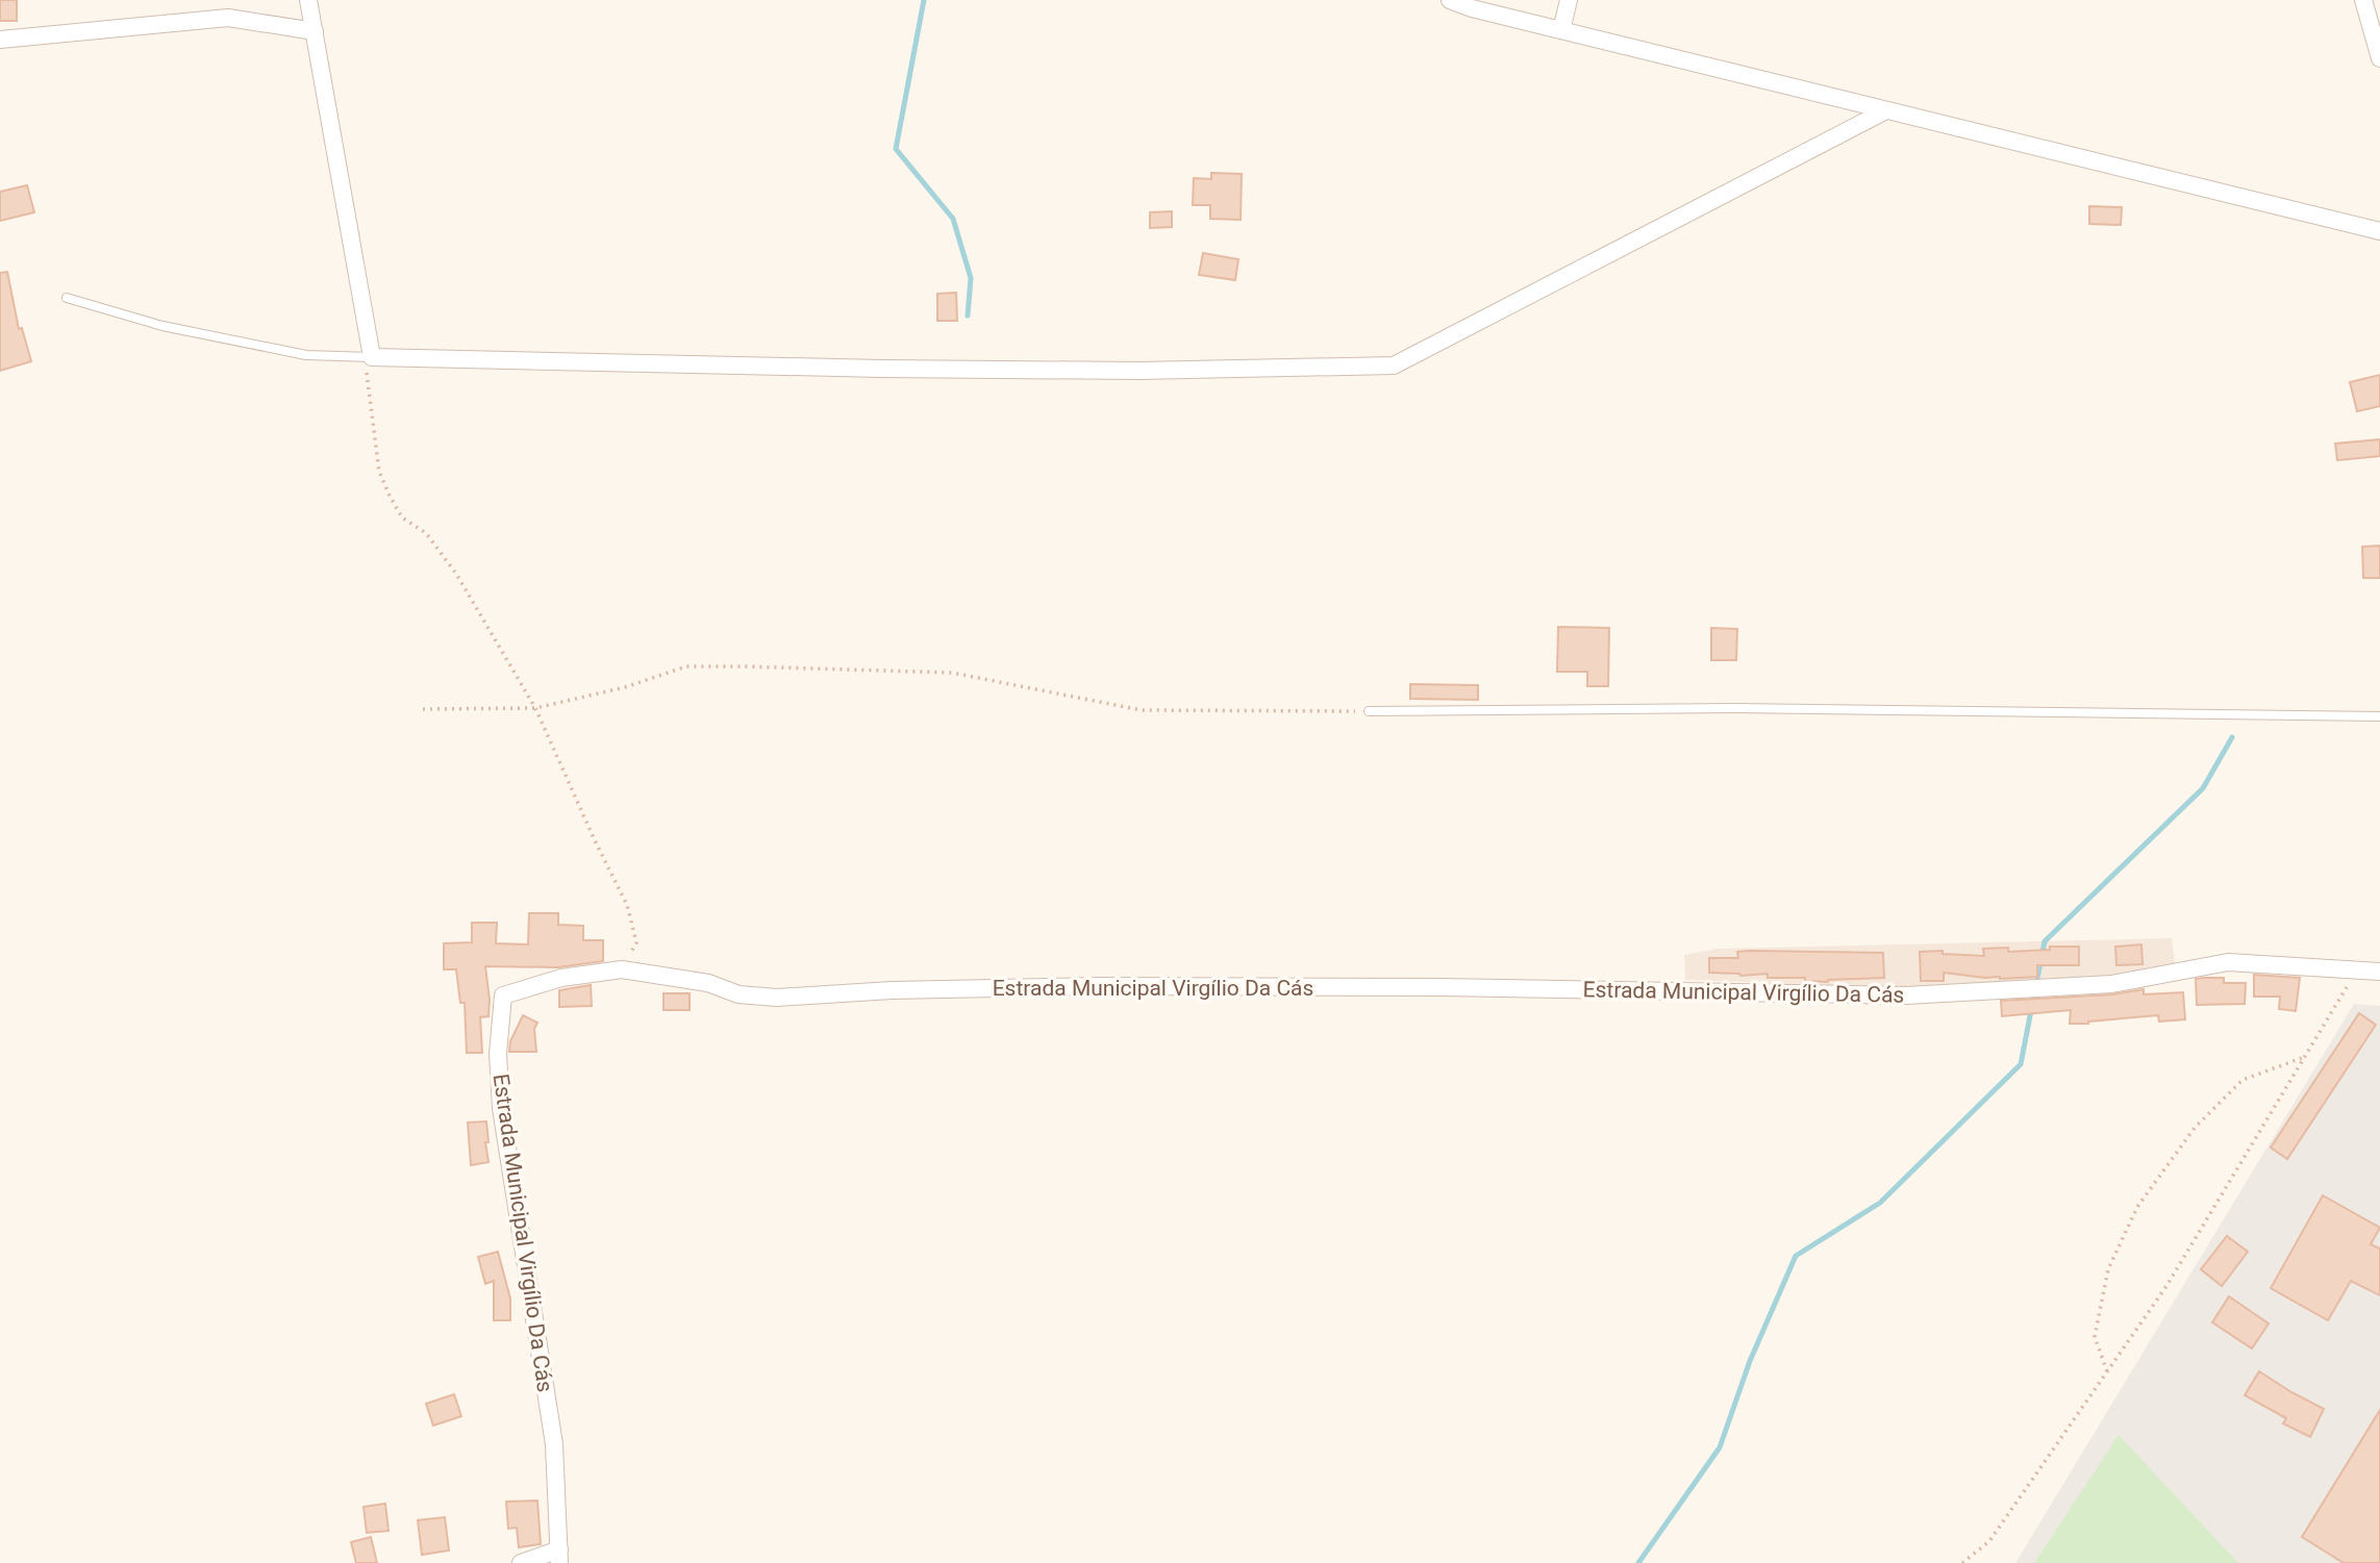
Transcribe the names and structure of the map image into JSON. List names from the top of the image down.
{
  "streets": {
    "street": ["Estrada Municipal Virgílio Da Cás"]
  }
}
